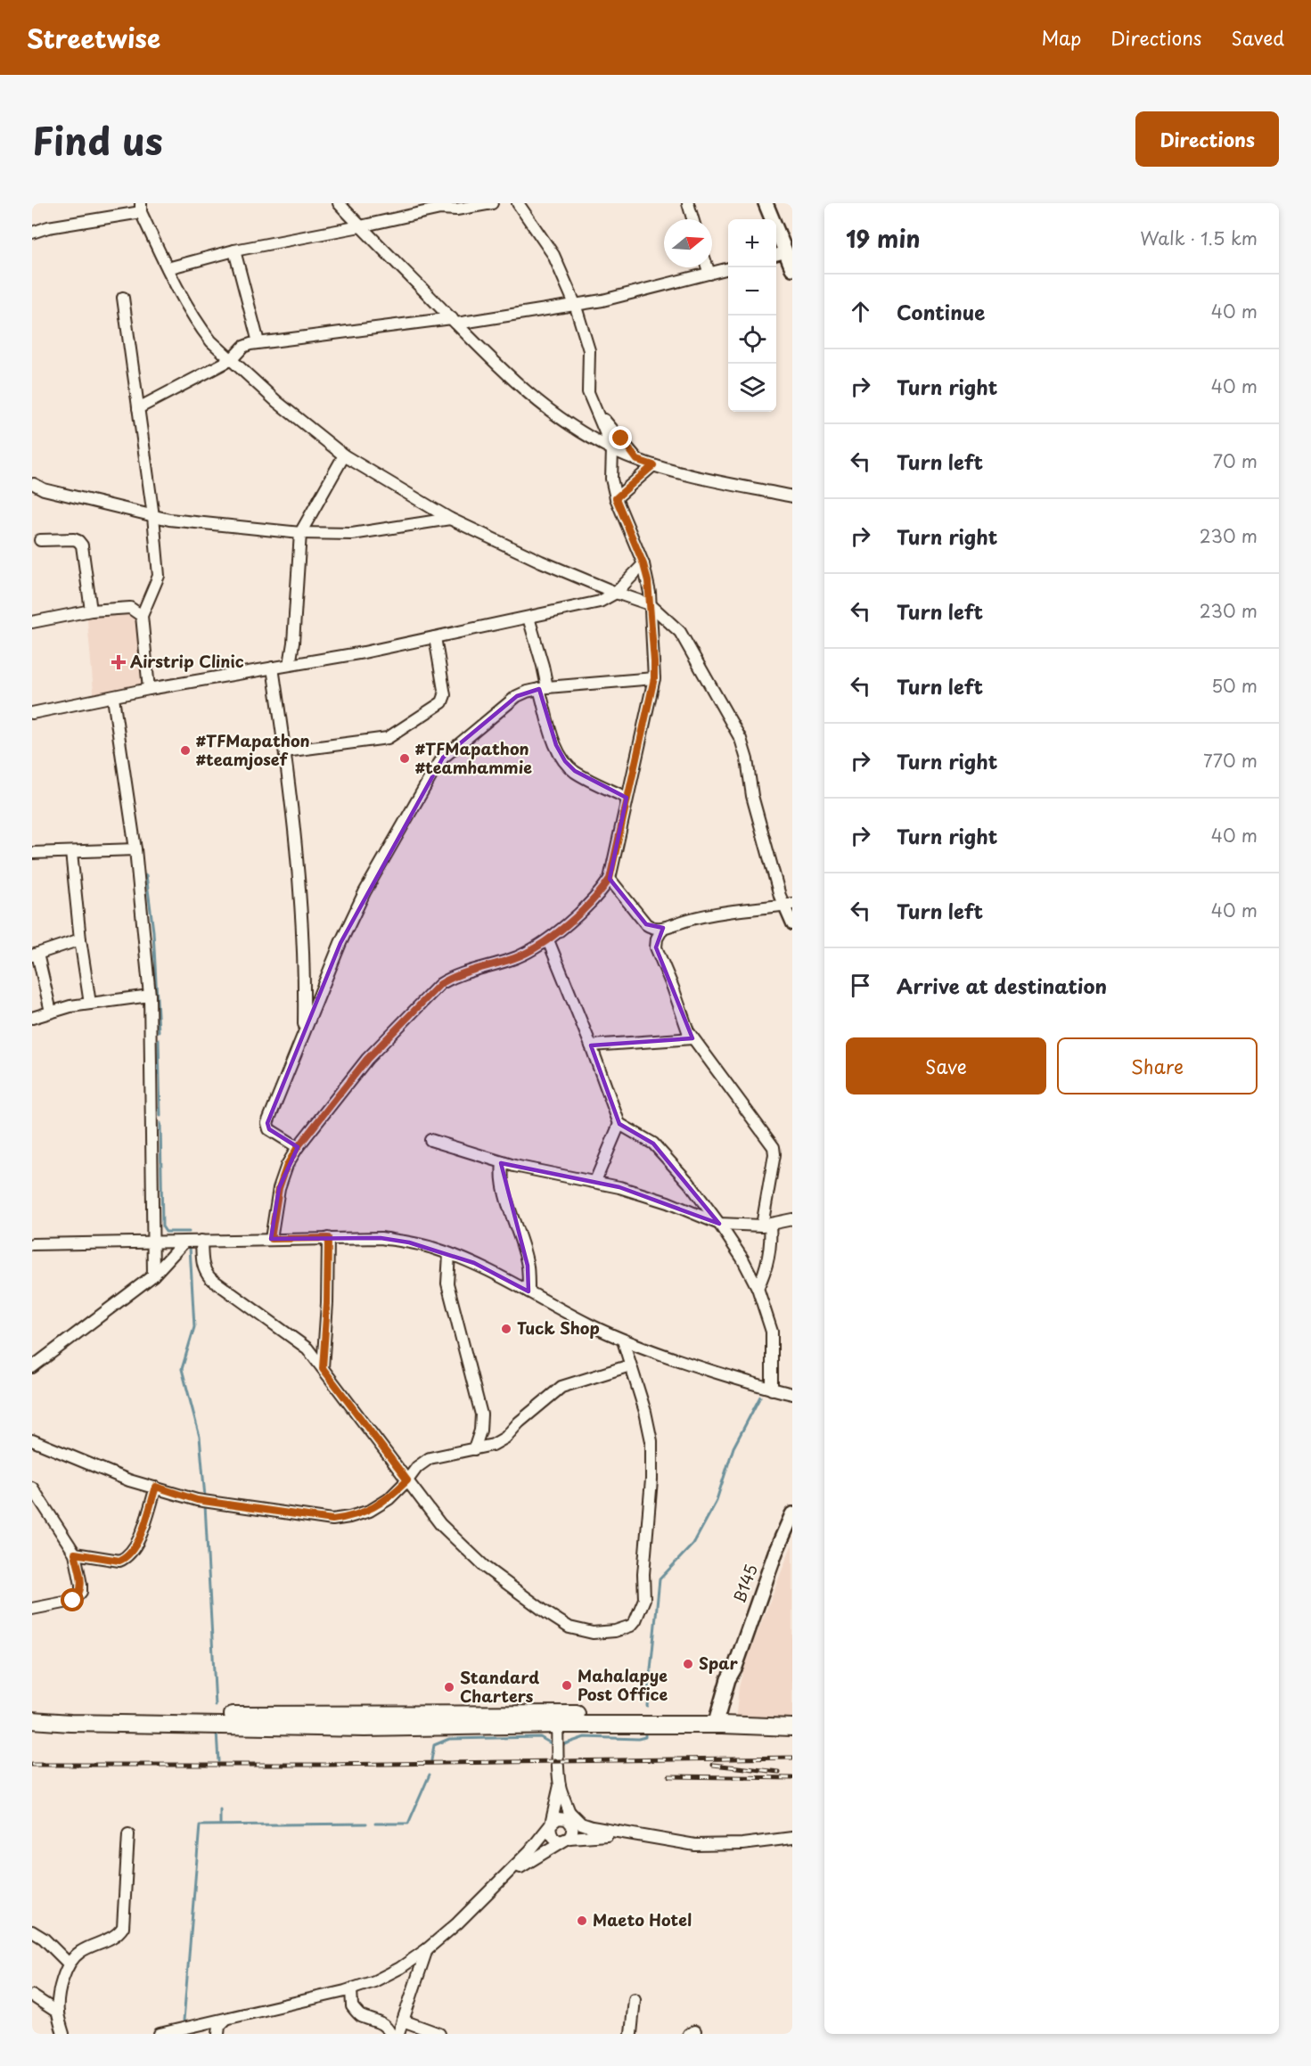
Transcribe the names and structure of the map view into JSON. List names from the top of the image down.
{
  "streets": {
    "main road": ["B145"]
  },
  "places": {
    "health": ["Airstrip Clinic"],
    "other": [
      "#TFMapathon #teamjosef",
      "#TFMapathon #teamhammie",
      "Tuck Shop",
      "Spar",
      "Mahalapye Post Office",
      "Standard Charters",
      "Maeto Hotel"
    ]
  },
  "north": "right",
  "page": {
    "header": "Streetwise",
    "nav": ["Map", "Directions", "Saved"],
    "title": "Find us",
    "buttons": [
      "Directions",
      ["Save", "Share"]
    ],
    "heading": ["19 min", "Walk · 1.5 km"],
    "map_buttons": ["+", "−"],
    "list": [
      ["Continue", "40 m"],
      ["Turn right", "40 m"],
      ["Turn left", "70 m"],
      ["Turn right", "230 m"],
      ["Turn left", "230 m"],
      ["Turn left", "50 m"],
      ["Turn right", "770 m"],
      ["Turn right", "40 m"],
      ["Turn left", "40 m"],
      "Arrive at destination"
    ]
  }
}
